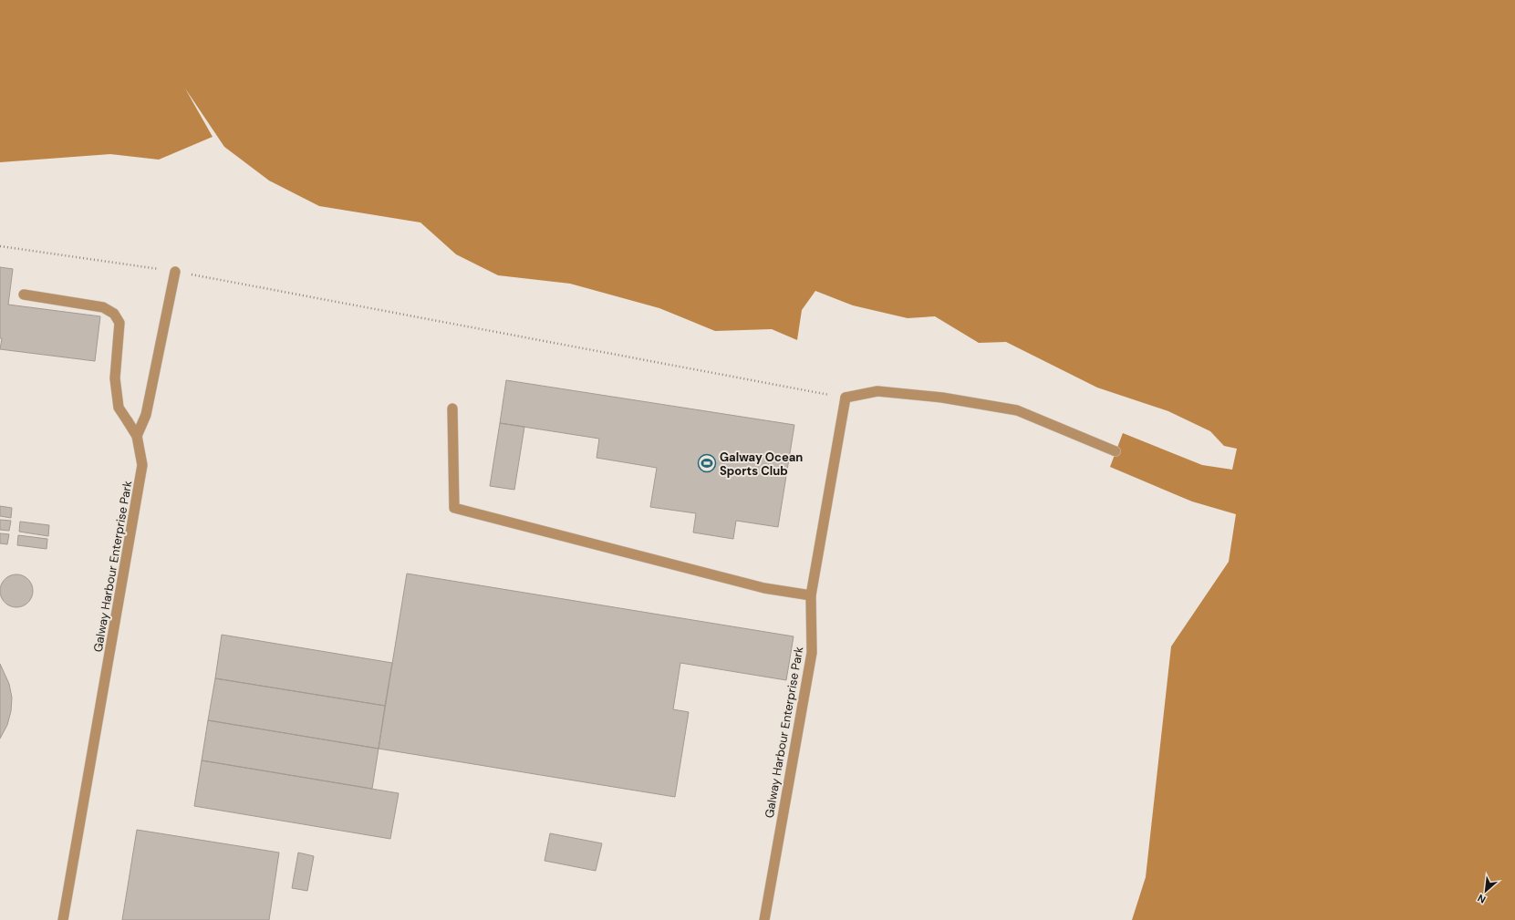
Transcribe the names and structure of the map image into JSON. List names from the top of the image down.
{
  "streets": {
    "street": ["Galway Harbour Enterprise Park"]
  },
  "places": {
    "sports": ["Galway Ocean Sports Club"]
  },
  "north": "bottom left"
}
